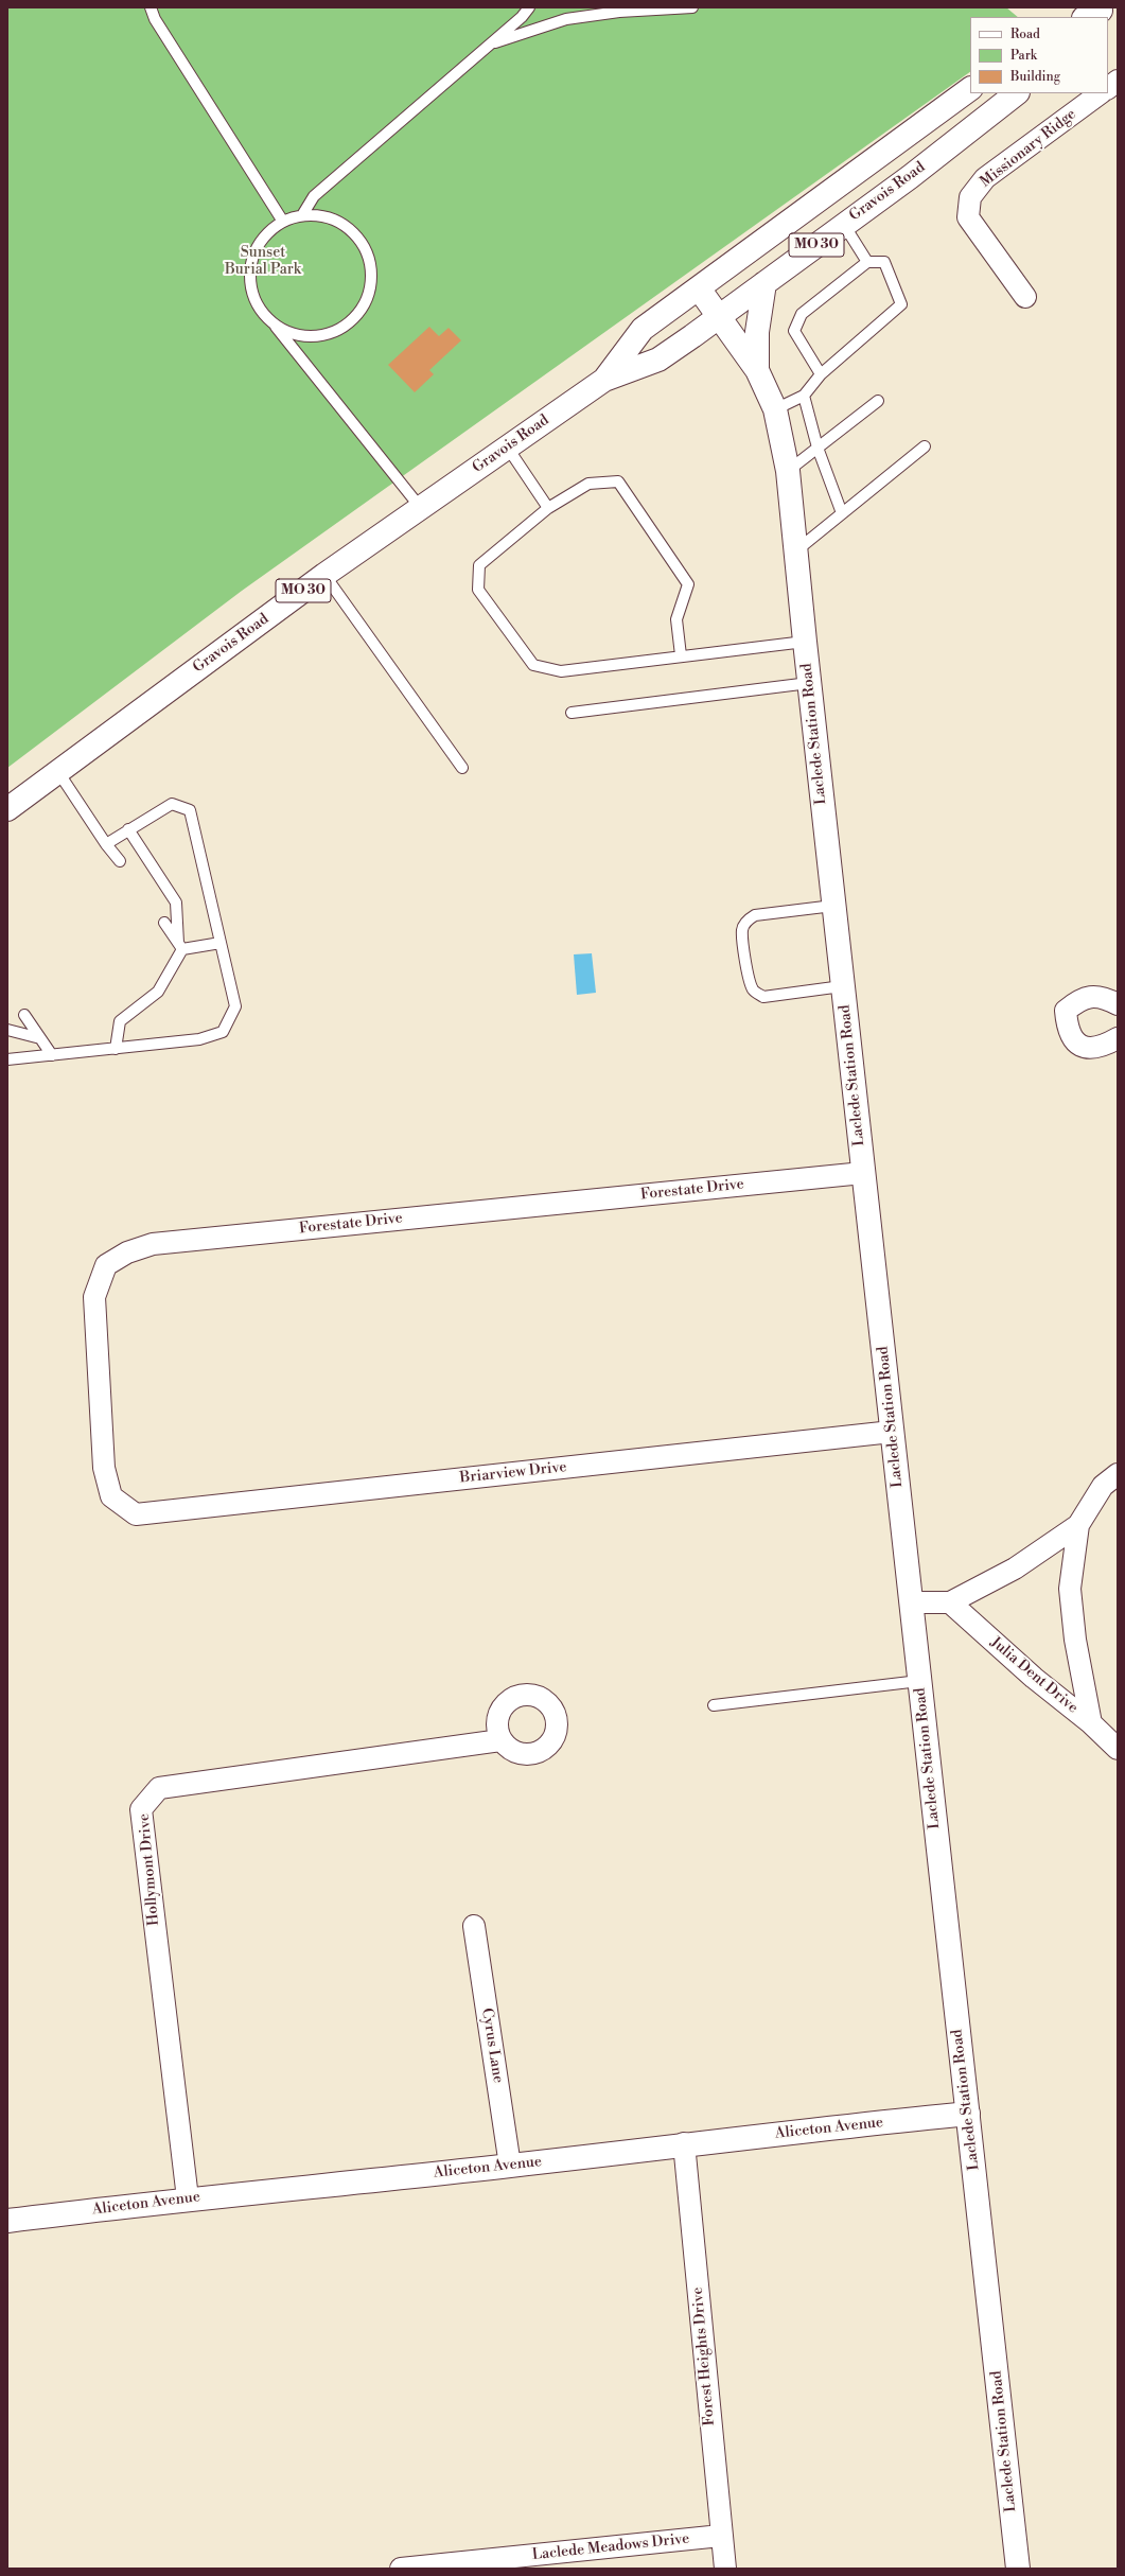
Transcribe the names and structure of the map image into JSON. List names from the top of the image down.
{
  "streets": {
    "main road": [
      "Gravois Road",
      "MO 30",
      "Laclede Station Road",
      "Aliceton Avenue"
    ],
    "street": [
      "Missionary Ridge",
      "Forestate Drive",
      "Briarview Drive",
      "Julia Dent Drive",
      "Hollymont Drive",
      "Cyrus Lane",
      "Forest Heights Drive",
      "Laclede Meadows Drive"
    ]
  },
  "crossings": [
    ["Gravois Road", "Laclede Station Road"],
    ["Laclede Station Road", "Forestate Drive"],
    ["Laclede Station Road", "Briarview Drive"],
    ["Laclede Station Road", "Aliceton Avenue"],
    ["Forestate Drive", "Briarview Drive"],
    ["Hollymont Drive", "Aliceton Avenue"],
    ["Cyrus Lane", "Aliceton Avenue"],
    ["Aliceton Avenue", "Forest Heights Drive"],
    ["Forest Heights Drive", "Laclede Meadows Drive"]
  ],
  "parks": ["Sunset Burial Park"],
  "legend": ["Road", "Park", "Building"]
}
